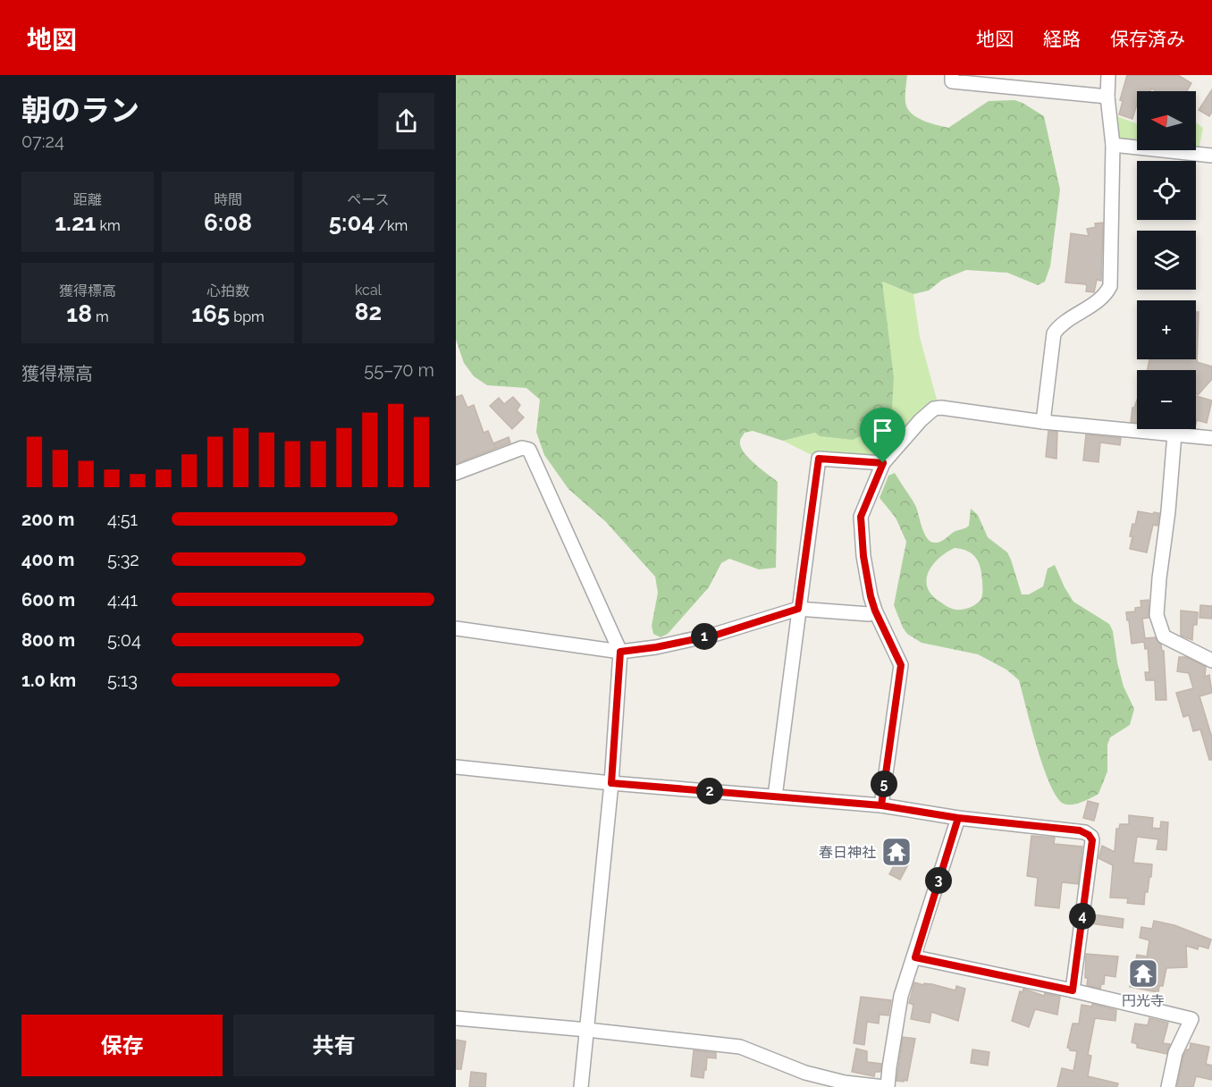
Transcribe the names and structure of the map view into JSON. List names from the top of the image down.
{
  "places": {
    "temple": ["春日神社", "円光寺"]
  },
  "north": "left",
  "page": {
    "header": "地図",
    "nav": ["地図", "経路", "保存済み"],
    "heading": ["朝のラン", "07:24"],
    "map_buttons": ["+", "−"],
    "stats": [
      ["距離", "1.21 km"],
      ["時間", "6:08"],
      ["ペース", "5:04 /km"],
      ["獲得標高", "18 m"],
      ["心拍数", "165 bpm"],
      ["kcal", "82"]
    ],
    "chart": ["獲得標高", "55–70 m"],
    "list": [
      {
        "name": "200 m",
        "note": "4:51"
      },
      {
        "name": "400 m",
        "note": "5:32"
      },
      {
        "name": "600 m",
        "note": "4:41"
      },
      {
        "name": "800 m",
        "note": "5:04"
      },
      {
        "name": "1.0 km",
        "note": "5:13"
      }
    ],
    "pins": [
      "1",
      "5",
      "2",
      "3",
      "4"
    ],
    "buttons": ["保存", "共有"]
  }
}
